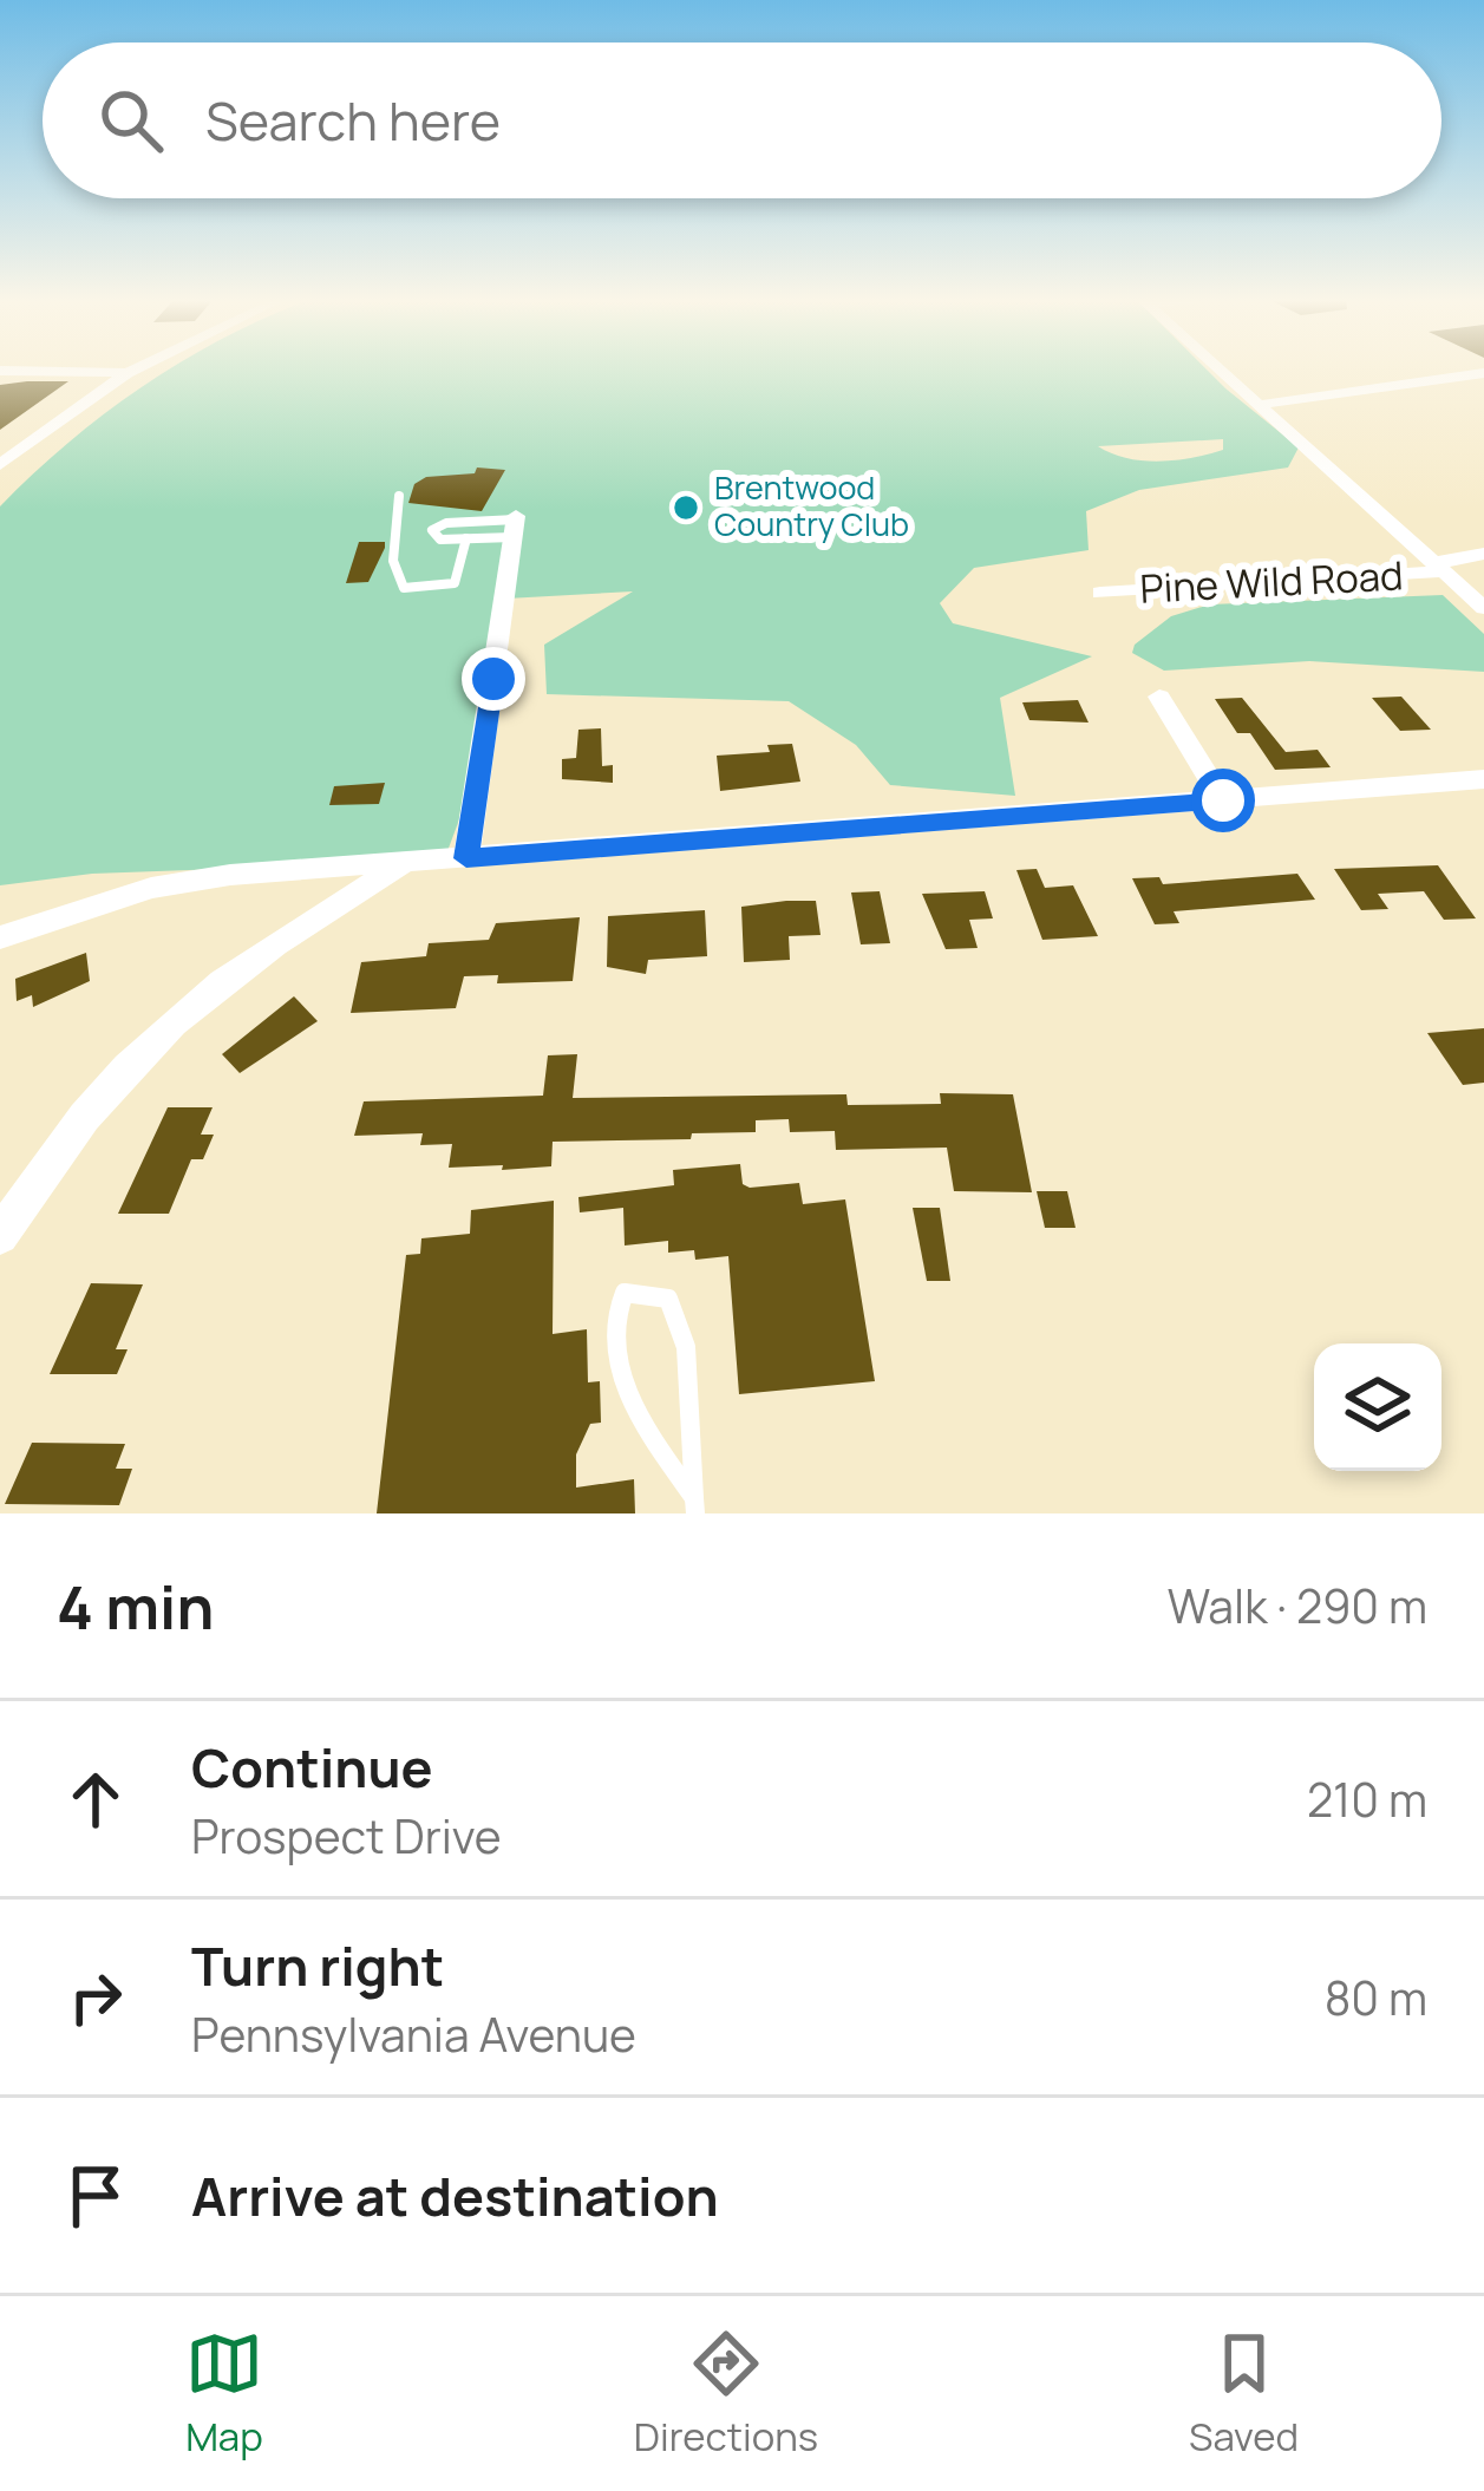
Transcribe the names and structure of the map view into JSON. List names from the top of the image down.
{
  "streets": {
    "street": ["Pine Wild Road"]
  },
  "places": ["Brentwood Country Club"],
  "page": {
    "search": "Search here",
    "heading": ["4 min", "Walk · 290 m"],
    "list": [
      ["Continue", "Prospect Drive", "210 m"],
      ["Turn right", "Pennsylvania Avenue", "80 m"],
      "Arrive at destination"
    ],
    "nav": ["Map", "Directions", "Saved"]
  }
}
